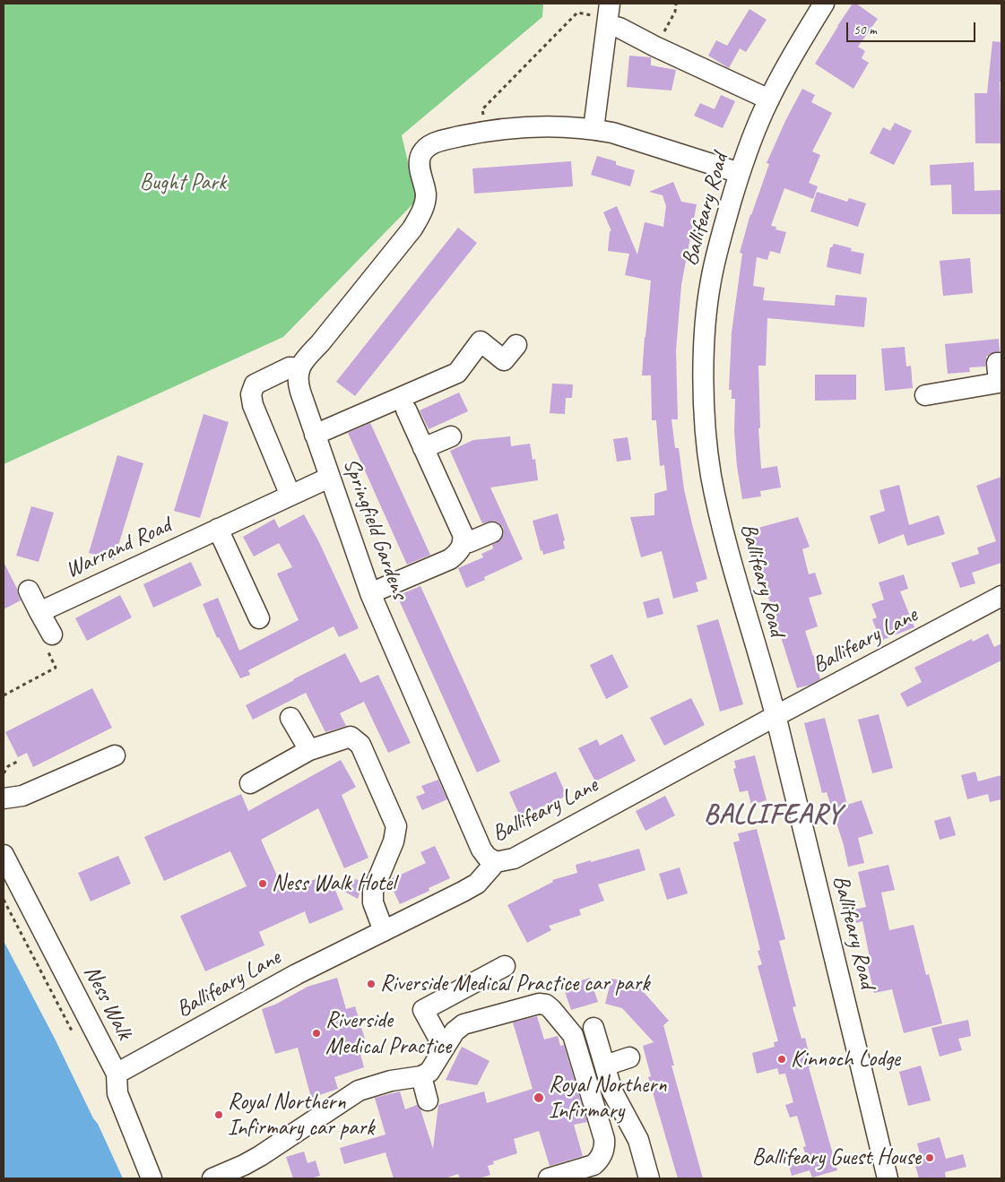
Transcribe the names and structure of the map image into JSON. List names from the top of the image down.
{
  "streets": {
    "street": [
      "Ballifeary Road",
      "Springfield Gardens",
      "Warrand Road",
      "Ballifeary Lane",
      "Ness Walk"
    ]
  },
  "crossings": [
    ["Ballifeary Road", "Ballifeary Lane"],
    ["Springfield Gardens", "Warrand Road"],
    ["Springfield Gardens", "Ballifeary Lane"],
    ["Ballifeary Lane", "Ness Walk"]
  ],
  "districts": ["BALLIFEARY"],
  "parks": ["Bught Park"],
  "places": [
    "Ness Walk Hotel",
    "Riverside Medical Practice car park",
    "Riverside Medical Practice",
    "Kinnoch Lodge",
    "Royal Northern Infirmary",
    "Royal Northern Infirmary car park",
    "Ballifeary Guest House"
  ],
  "scale_bar": "50 m"
}
